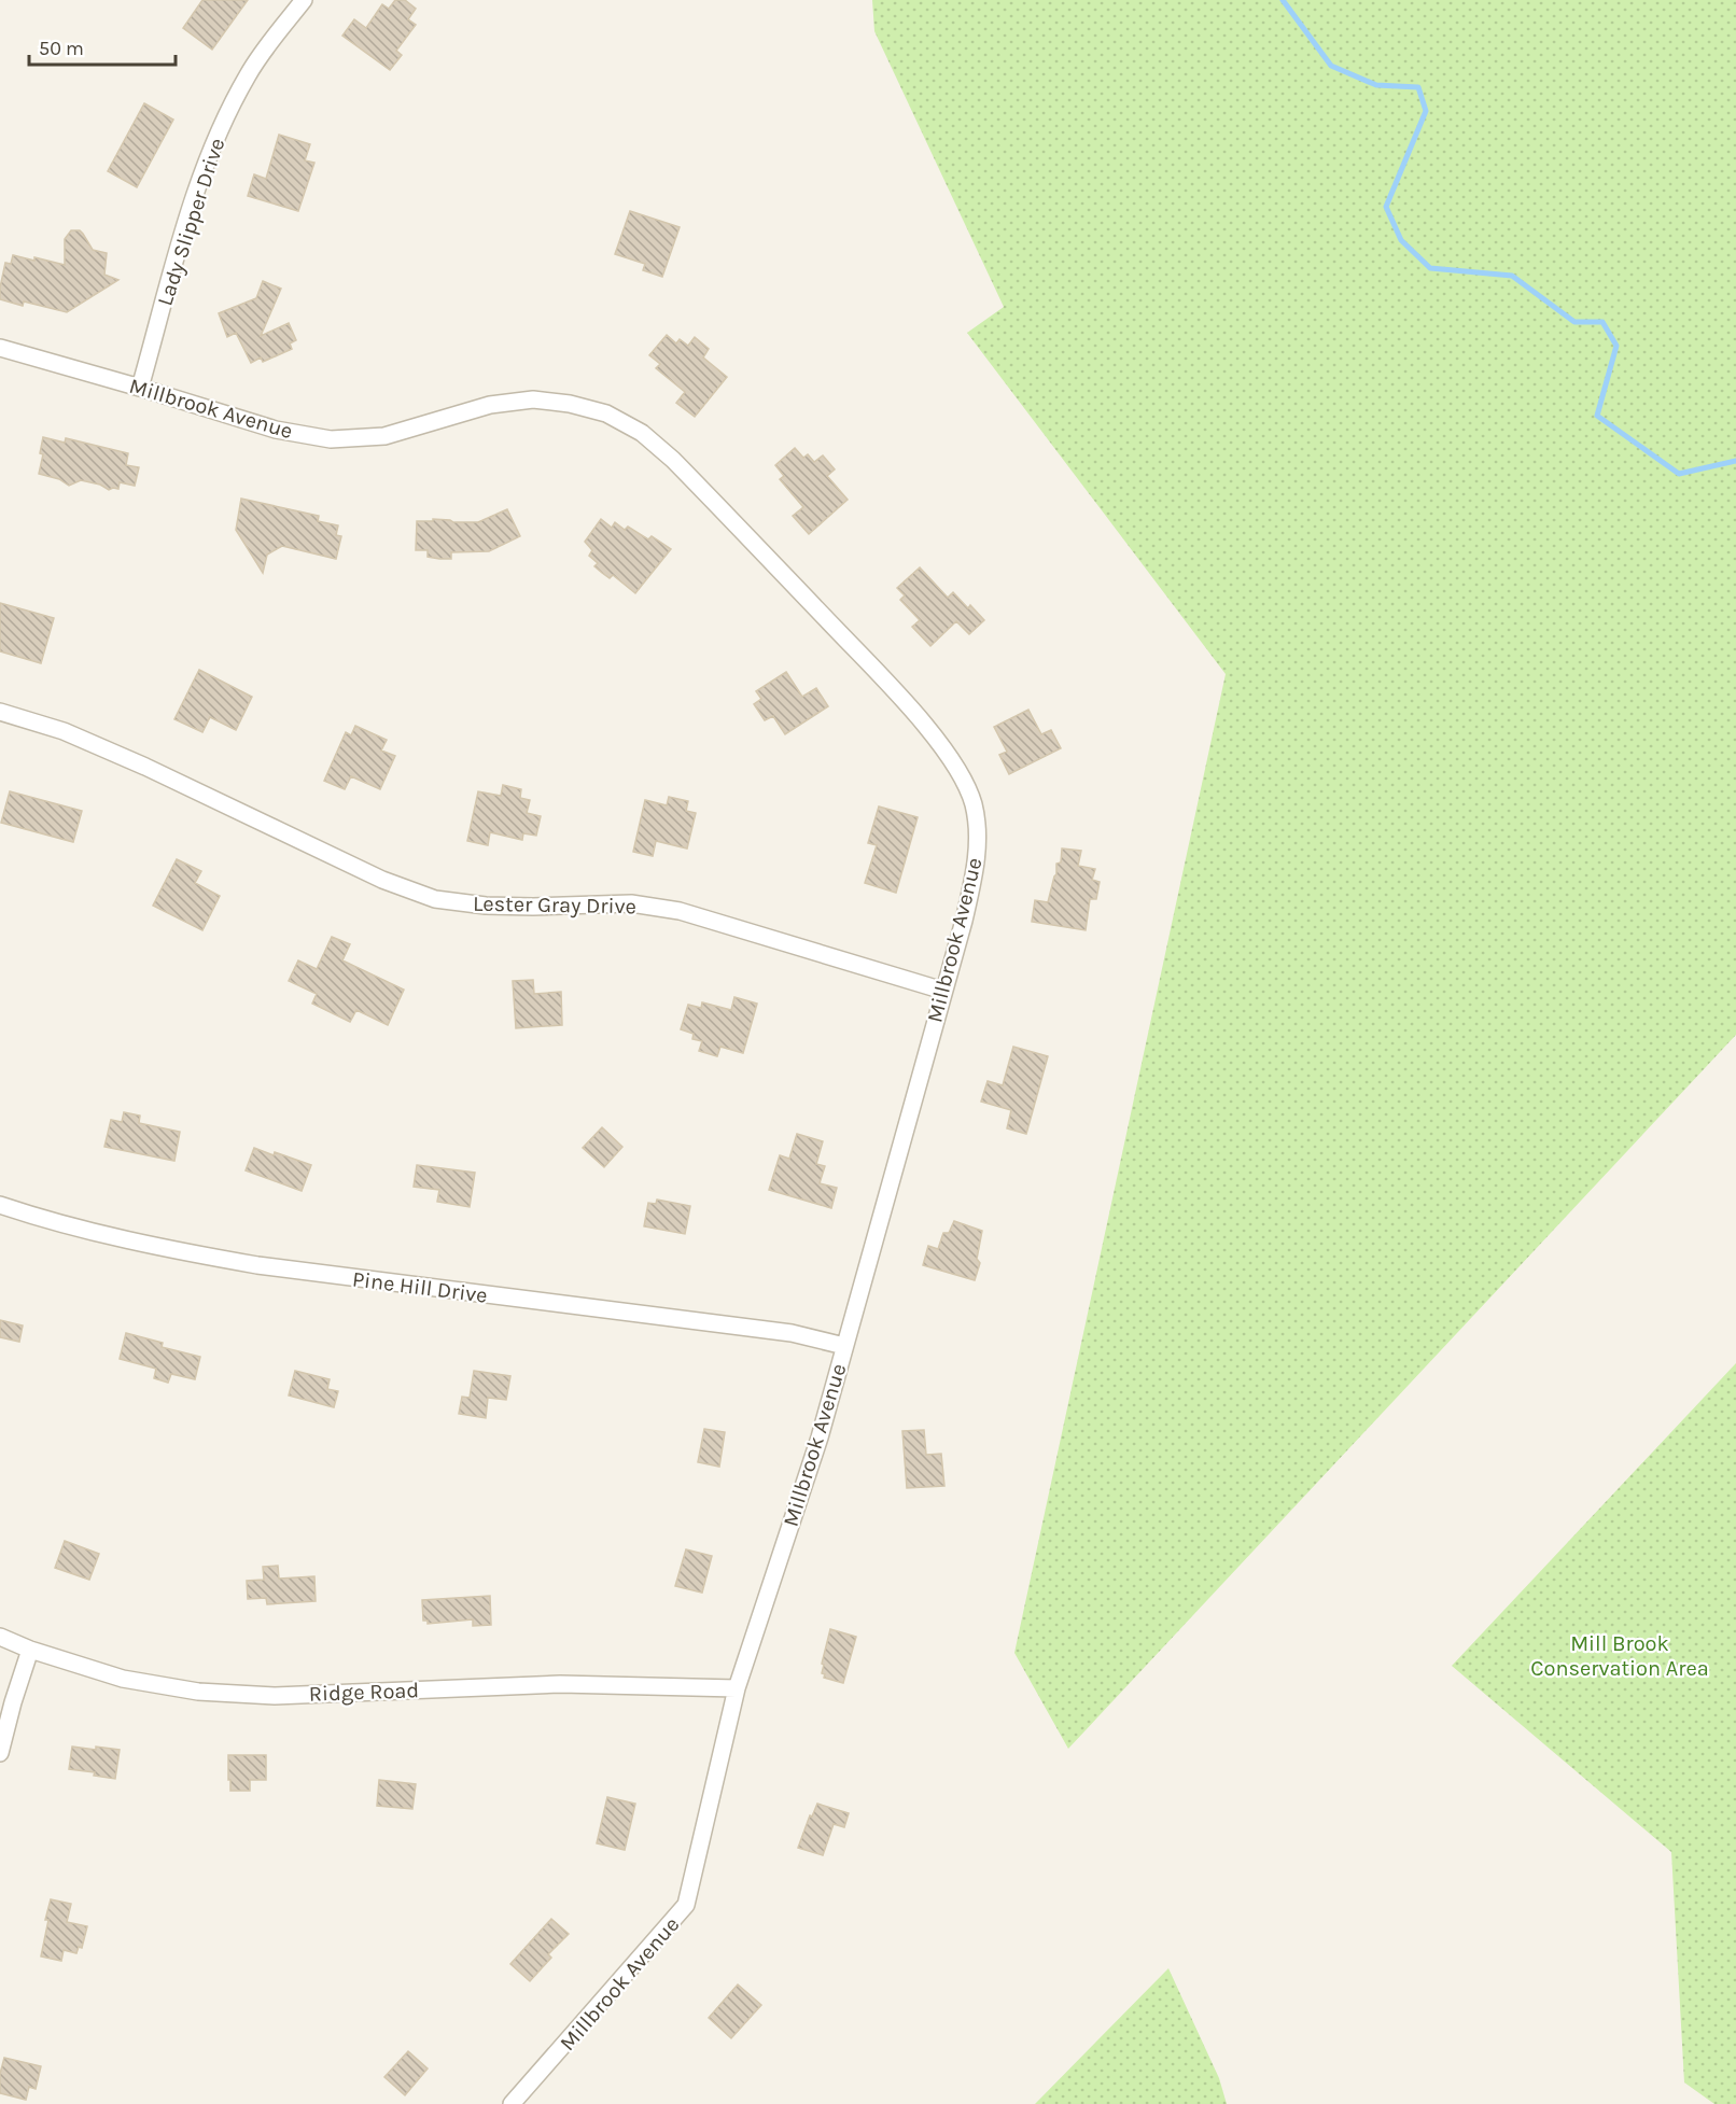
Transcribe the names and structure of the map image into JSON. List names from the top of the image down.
{
  "streets": {
    "street": [
      "Lady Slipper Drive",
      "Millbrook Avenue",
      "Lester Gray Drive",
      "Pine Hill Drive",
      "Ridge Road"
    ]
  },
  "crossings": [
    ["Lady Slipper Drive", "Millbrook Avenue"],
    ["Millbrook Avenue", "Lester Gray Drive"],
    ["Millbrook Avenue", "Pine Hill Drive"],
    ["Millbrook Avenue", "Ridge Road"]
  ],
  "parks": ["Mill Brook Conservation Area"],
  "scale_bar": "50 m"
}
